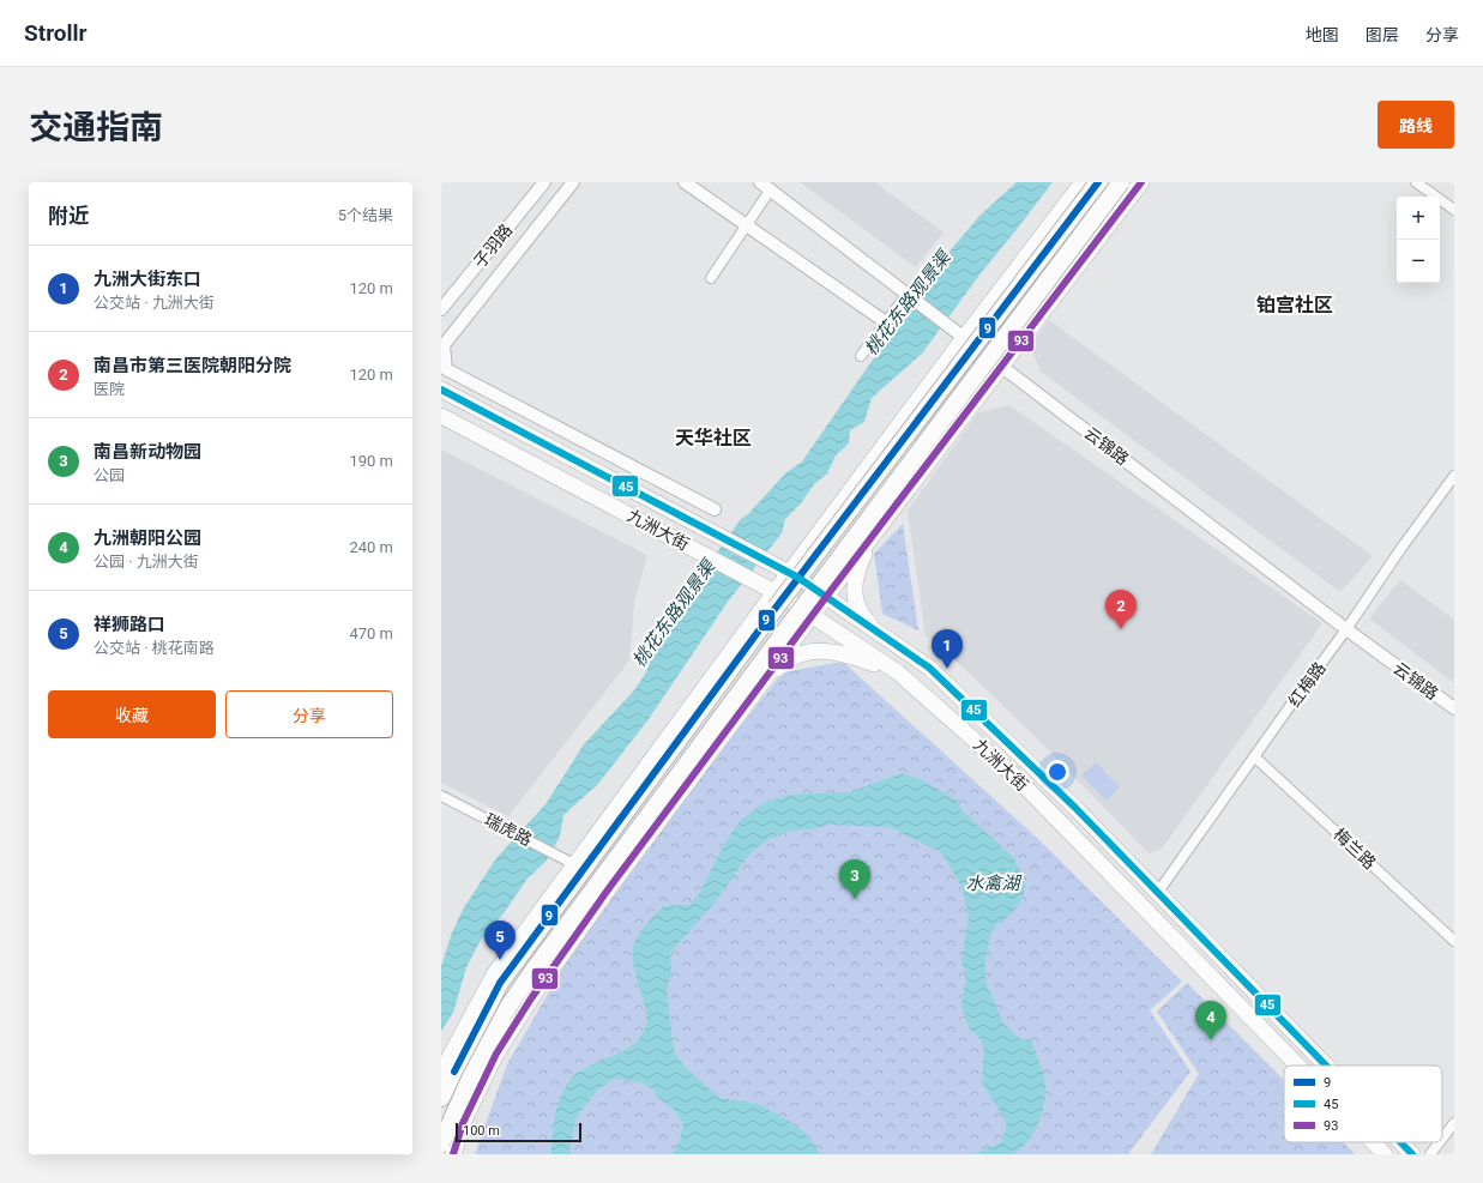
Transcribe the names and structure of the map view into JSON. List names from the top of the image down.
{
  "streets": {
    "main road": ["九洲大街"],
    "street": [
      "子羽路",
      "云锦路",
      "红梅路",
      "瑞虎路",
      "梅兰路"
    ]
  },
  "crossings": [
    ["云锦路", "红梅路"],
    ["九洲大街", "红梅路"],
    ["红梅路", "梅兰路"]
  ],
  "districts": ["铂宫社区", "天华社区"],
  "water": ["桃花东路观景渠", "水禽湖"],
  "lines": ["transit line 9", "transit line 93", "transit line 45"],
  "legend": ["9", "45", "93"],
  "scale_bar": "100 m",
  "page": {
    "header": "Strollr",
    "nav": ["地图", "图层", "分享"],
    "title": "交通指南",
    "buttons": [
      "路线",
      ["收藏", "分享"]
    ],
    "heading": ["附近", "5个结果"],
    "map_buttons": ["+", "−"],
    "list": [
      {
        "mark": "1",
        "name": "九洲大街东口",
        "note": "公交站 · 九洲大街",
        "value": "120 m"
      },
      {
        "mark": "2",
        "name": "南昌市第三医院朝阳分院",
        "note": "医院",
        "value": "120 m"
      },
      {
        "mark": "3",
        "name": "南昌新动物园",
        "note": "公园",
        "value": "190 m"
      },
      {
        "mark": "4",
        "name": "九洲朝阳公园",
        "note": "公园 · 九洲大街",
        "value": "240 m"
      },
      {
        "mark": "5",
        "name": "祥狮路口",
        "note": "公交站 · 桃花南路",
        "value": "470 m"
      }
    ],
    "pins": [
      "2",
      "1",
      "3",
      "5",
      "4"
    ],
    "scale": "100 m"
  }
}
